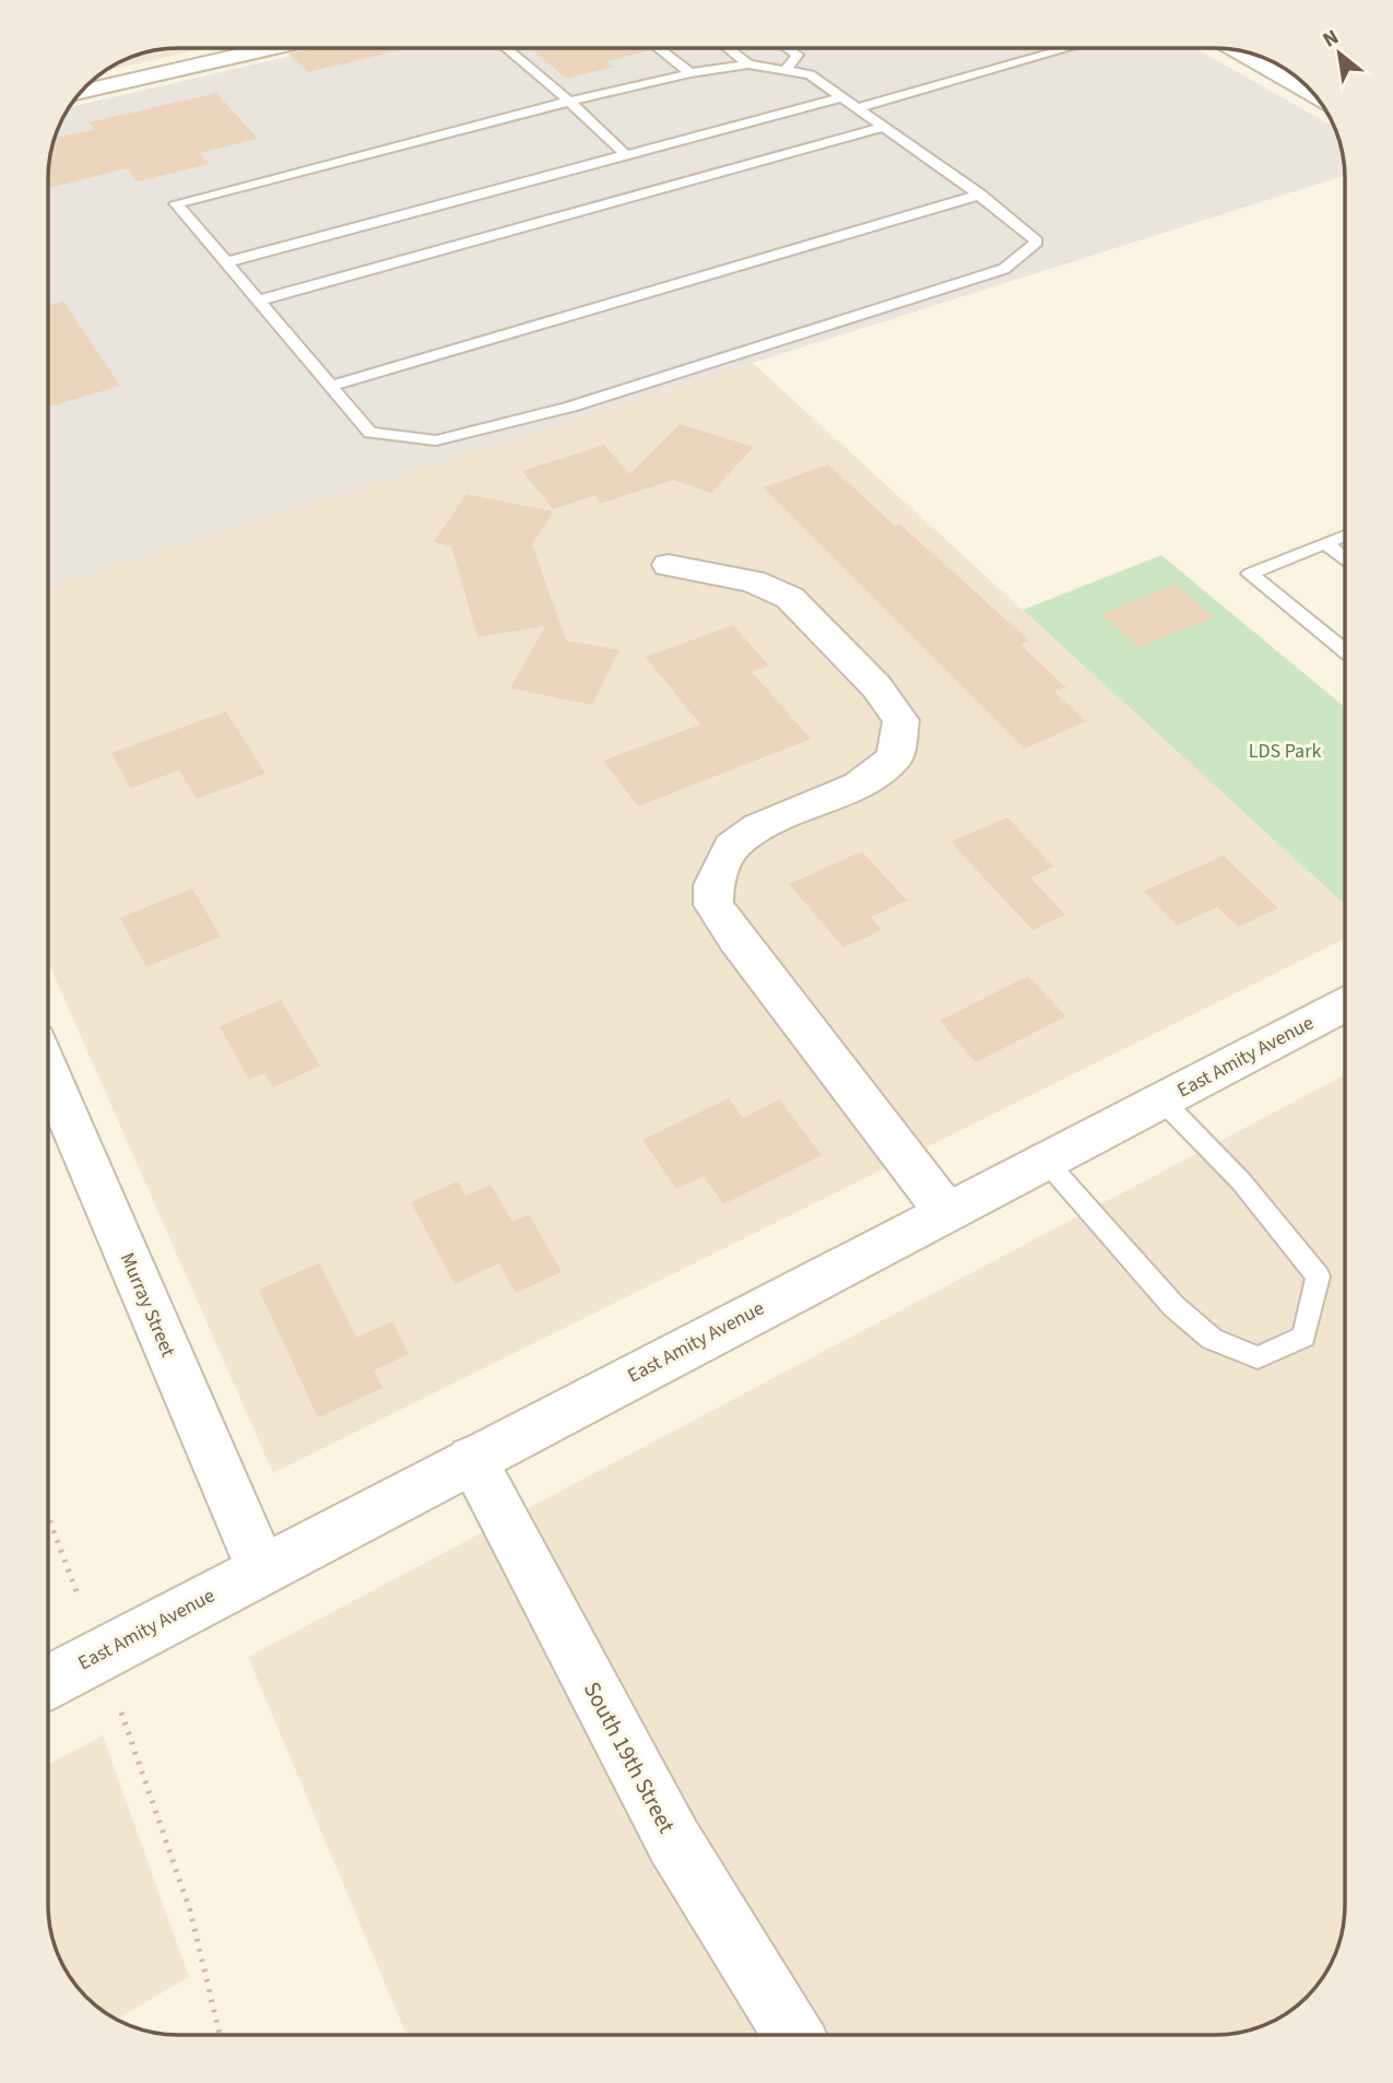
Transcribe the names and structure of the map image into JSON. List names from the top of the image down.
{
  "streets": {
    "street": ["East Amity Avenue", "Murray Street", "South 19th Street"]
  },
  "crossings": [
    ["East Amity Avenue", "Murray Street"],
    ["East Amity Avenue", "South 19th Street"]
  ],
  "parks": ["LDS Park"],
  "north": "top left"
}
